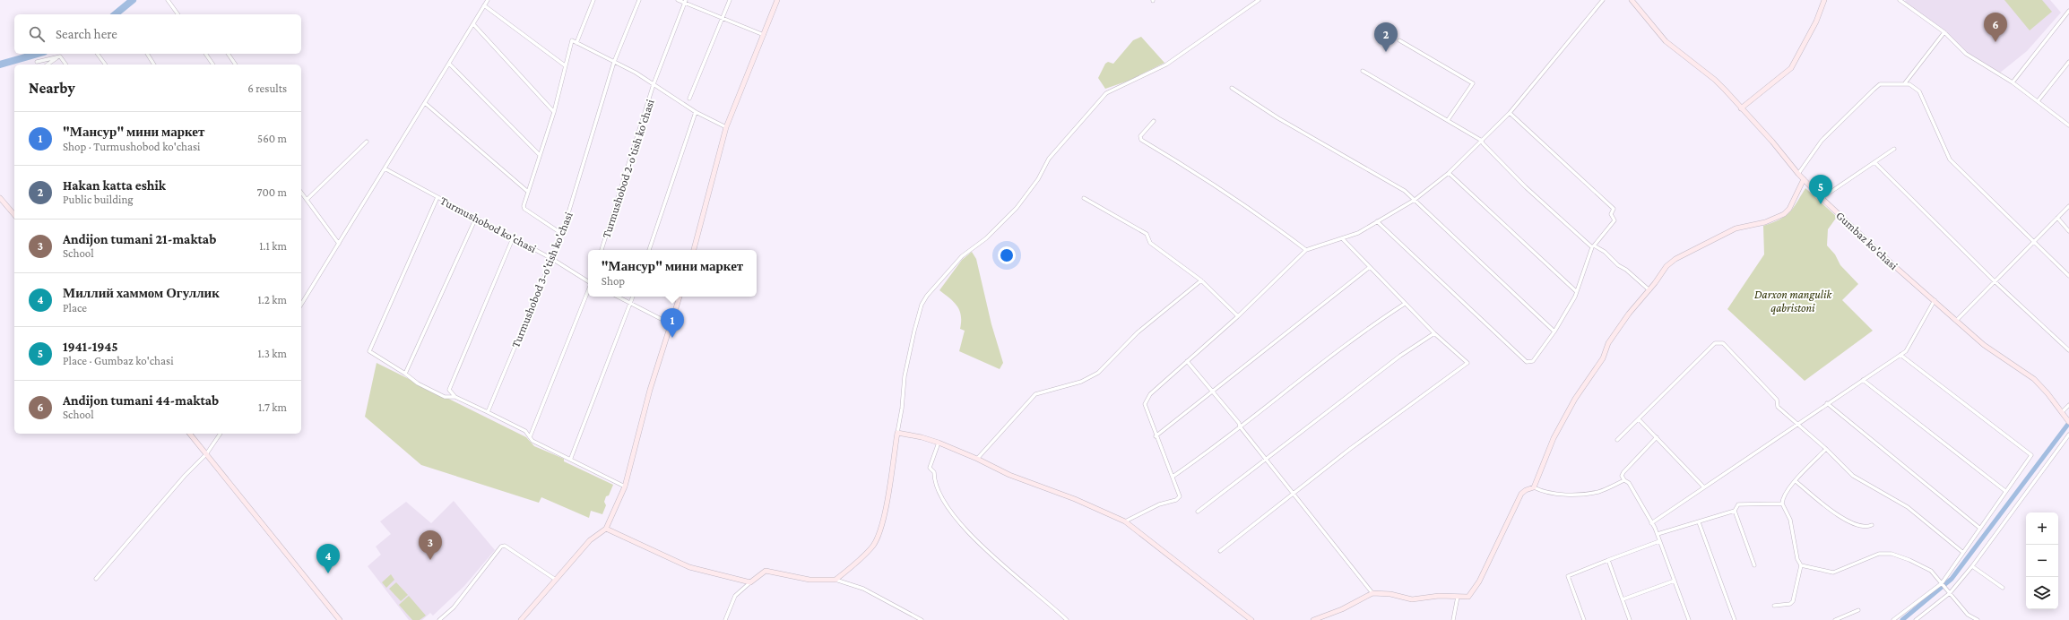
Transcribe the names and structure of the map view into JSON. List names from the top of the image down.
{
  "streets": {
    "street": [
      "Turmushobod 2-o'tish ko'chasi",
      "Turmushobod ko'chasi",
      "Gumbaz ko'chasi",
      "Turmushobod 3-o'tish ko'chasi"
    ]
  },
  "crossings": [
    ["Turmushobod ko'chasi", "Turmushobod 3-o'tish ko'chasi"]
  ],
  "parks": ["Darxon mangulik qabristoni"],
  "page": {
    "pins": [
      "6",
      "2",
      "5",
      "1",
      "3",
      "4"
    ],
    "search": "Search here",
    "heading": ["Nearby", "6 results"],
    "list": [
      {
        "mark": "1",
        "name": "\"Мансур\" мини маркет",
        "note": "Shop · Turmushobod ko'chasi",
        "value": "560 m"
      },
      {
        "mark": "2",
        "name": "Hakan katta eshik",
        "note": "Public building",
        "value": "700 m"
      },
      {
        "mark": "3",
        "name": "Andijon tumani 21-maktab",
        "note": "School",
        "value": "1.1 km"
      },
      {
        "mark": "4",
        "name": "Миллий хаммом Огуллик",
        "note": "Place",
        "value": "1.2 km"
      },
      {
        "mark": "5",
        "name": "1941-1945",
        "note": "Place · Gumbaz ko'chasi",
        "value": "1.3 km"
      },
      {
        "mark": "6",
        "name": "Andijon tumani 44-maktab",
        "note": "School",
        "value": "1.7 km"
      }
    ],
    "popup": ["\"Мансур\" мини маркет", "Shop"],
    "map_buttons": ["+", "−"]
  }
}
